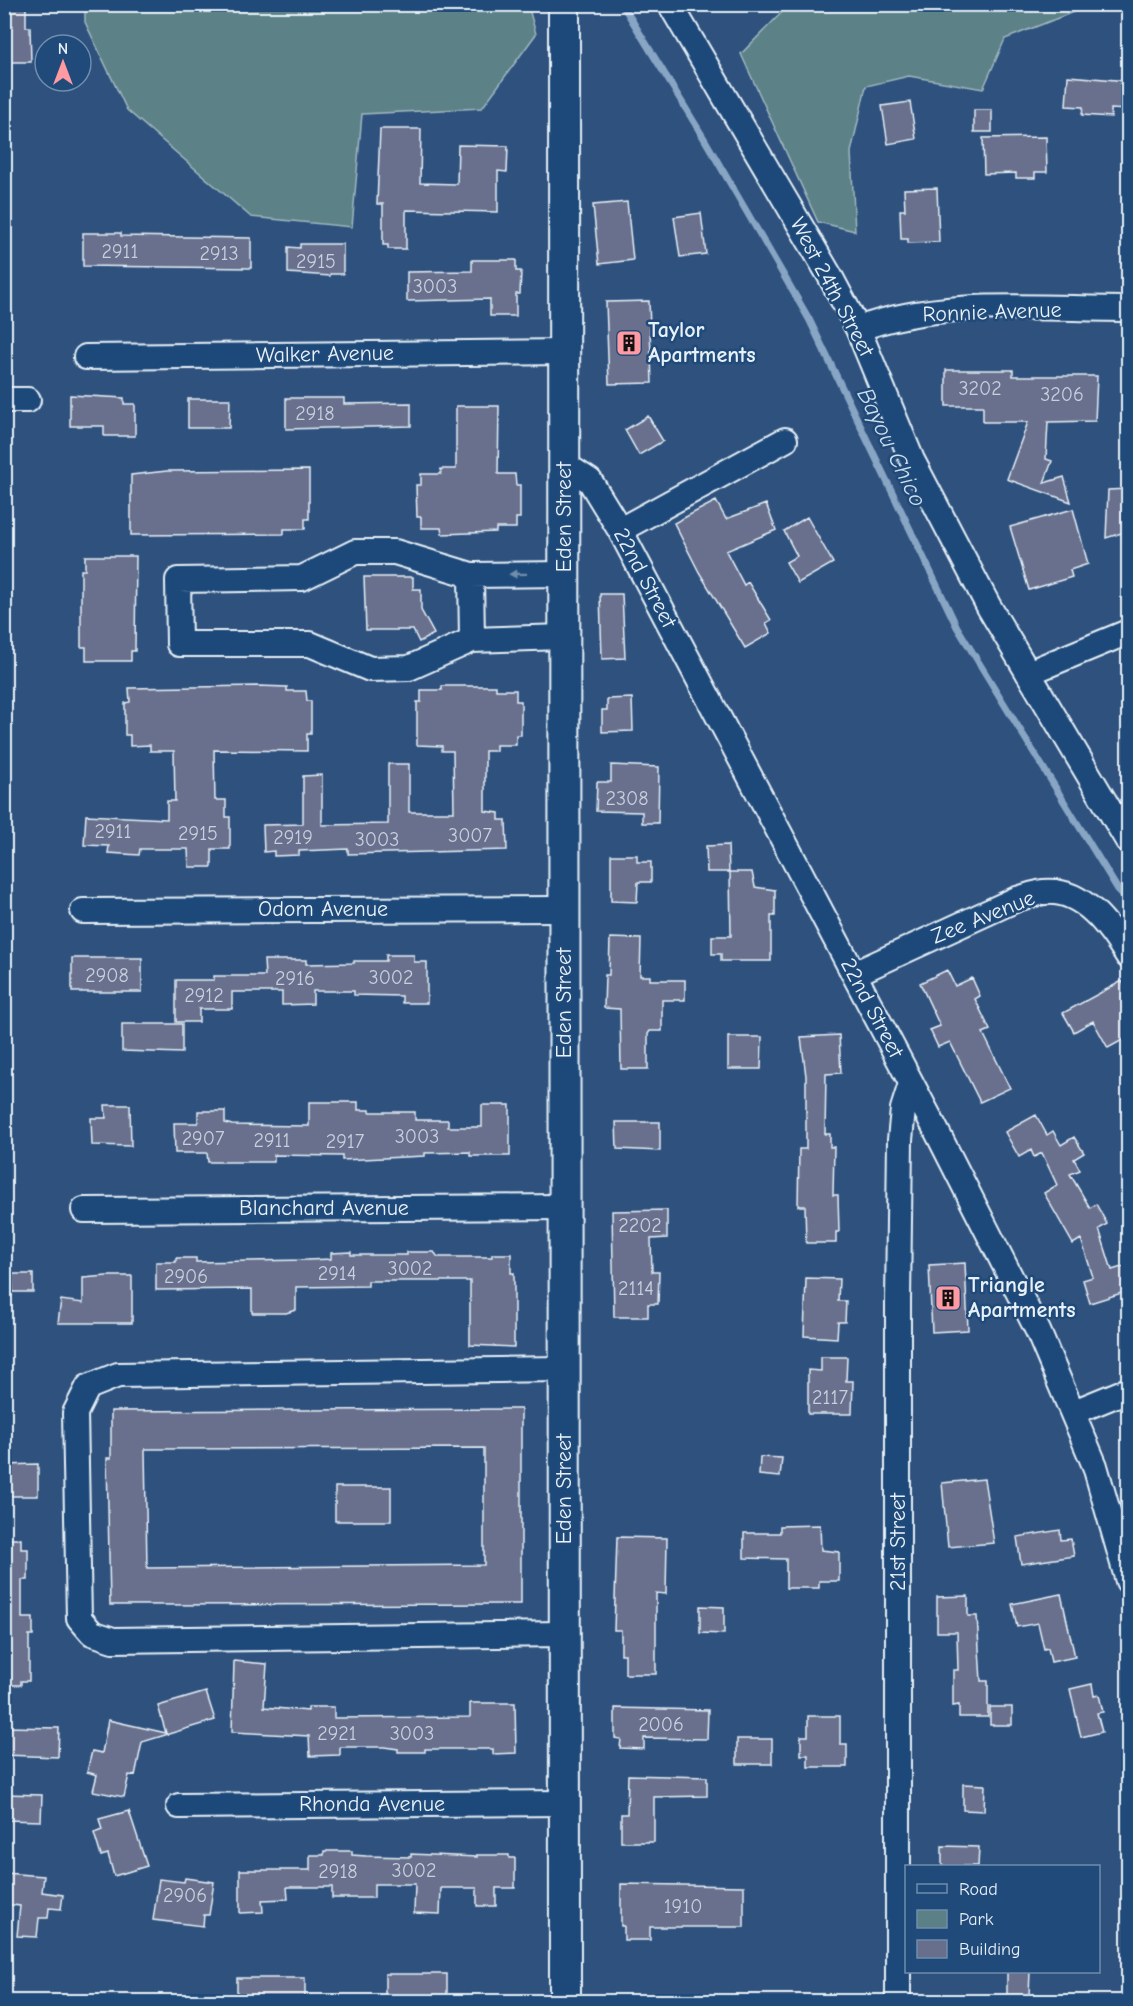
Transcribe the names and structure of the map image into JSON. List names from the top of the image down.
{
  "streets": {
    "street": [
      "West 24th Street",
      "Ronnie Avenue",
      "Walker Avenue",
      "Eden Street",
      "22nd Street",
      "Odom Avenue",
      "Zee Avenue",
      "Blanchard Avenue",
      "21st Street",
      "Rhonda Avenue"
    ]
  },
  "crossings": [
    ["West 24th Street", "Ronnie Avenue"],
    ["Walker Avenue", "Eden Street"],
    ["Eden Street", "22nd Street"],
    ["Eden Street", "Odom Avenue"],
    ["Eden Street", "Blanchard Avenue"],
    ["Eden Street", "Rhonda Avenue"],
    ["22nd Street", "Zee Avenue"],
    ["22nd Street", "21st Street"]
  ],
  "water": ["Bayou Chico"],
  "places": {
    "building": ["Taylor Apartments", "Triangle Apartments"]
  },
  "house_numbers": [
    "2911",
    "2913",
    "2915",
    "3003",
    "3202",
    "3206",
    "2918",
    "2308",
    "2911",
    "2915",
    "3007",
    "2919",
    "3003",
    "2908",
    "3002",
    "2916",
    "2912",
    "3003",
    "2907",
    "2911",
    "2917",
    "2202",
    "3002",
    "2914",
    "2906",
    "2114",
    "2117",
    "2006",
    "2921",
    "3003",
    "3002",
    "2918",
    "2906",
    "1910"
  ],
  "legend": ["Road", "Park", "Building"],
  "north": "top"
}
